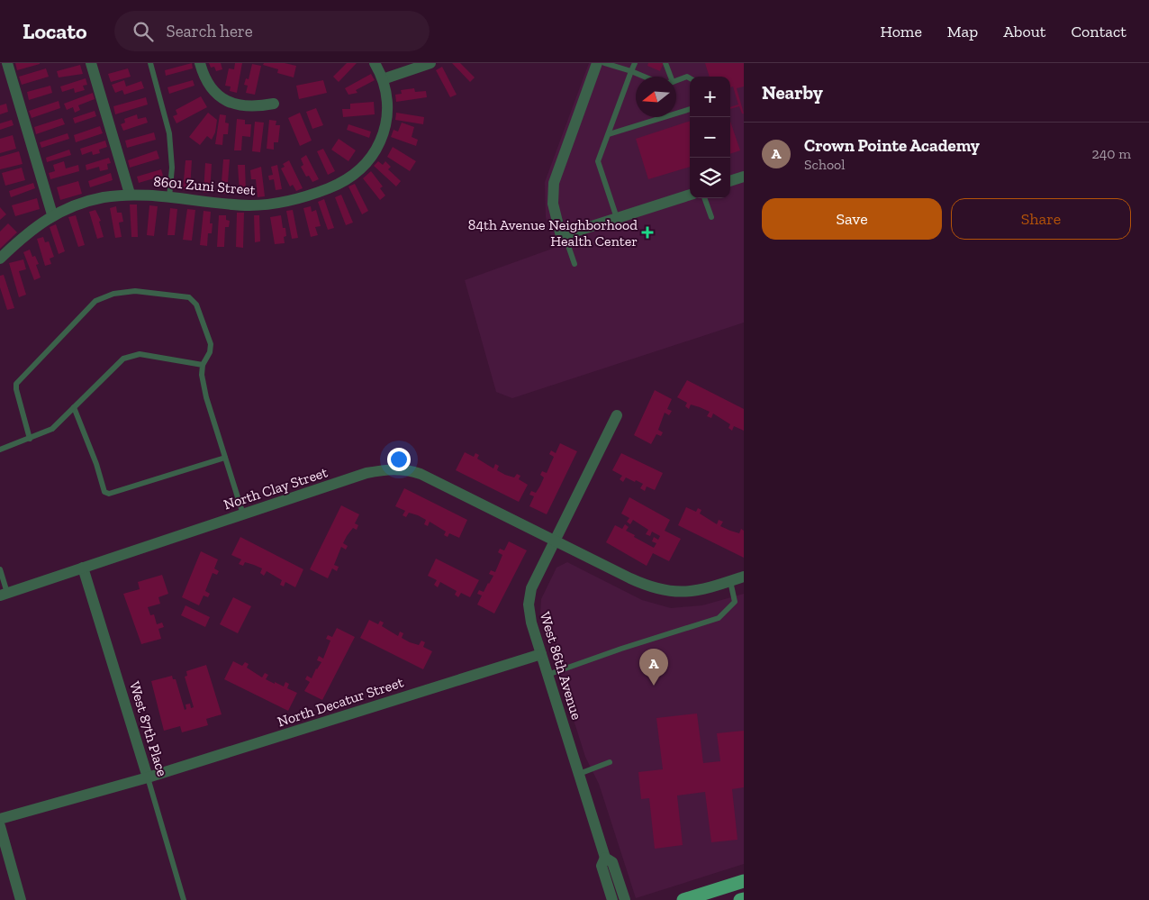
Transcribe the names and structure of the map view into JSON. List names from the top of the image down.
{
  "streets": {
    "street": [
      "8601 Zuni Street",
      "North Clay Street",
      "West 86th Avenue",
      "North Decatur Street",
      "West 87th Place"
    ]
  },
  "crossings": [
    ["North Clay Street", "West 86th Avenue"],
    ["North Clay Street", "West 87th Place"],
    ["West 86th Avenue", "North Decatur Street"],
    ["North Decatur Street", "West 87th Place"]
  ],
  "places": {
    "health": ["84th Avenue Neighborhood Health Center"]
  },
  "north": "left",
  "page": {
    "header": "Locato",
    "search": "Search here",
    "nav": [
      "Home",
      "Map",
      "About",
      "Contact"
    ],
    "heading": "Nearby",
    "map_buttons": ["+", "−"],
    "list": [
      {
        "mark": "A",
        "name": "Crown Pointe Academy",
        "note": "School",
        "value": "240 m"
      }
    ],
    "buttons": ["Save", "Share"],
    "pins": "A"
  }
}
